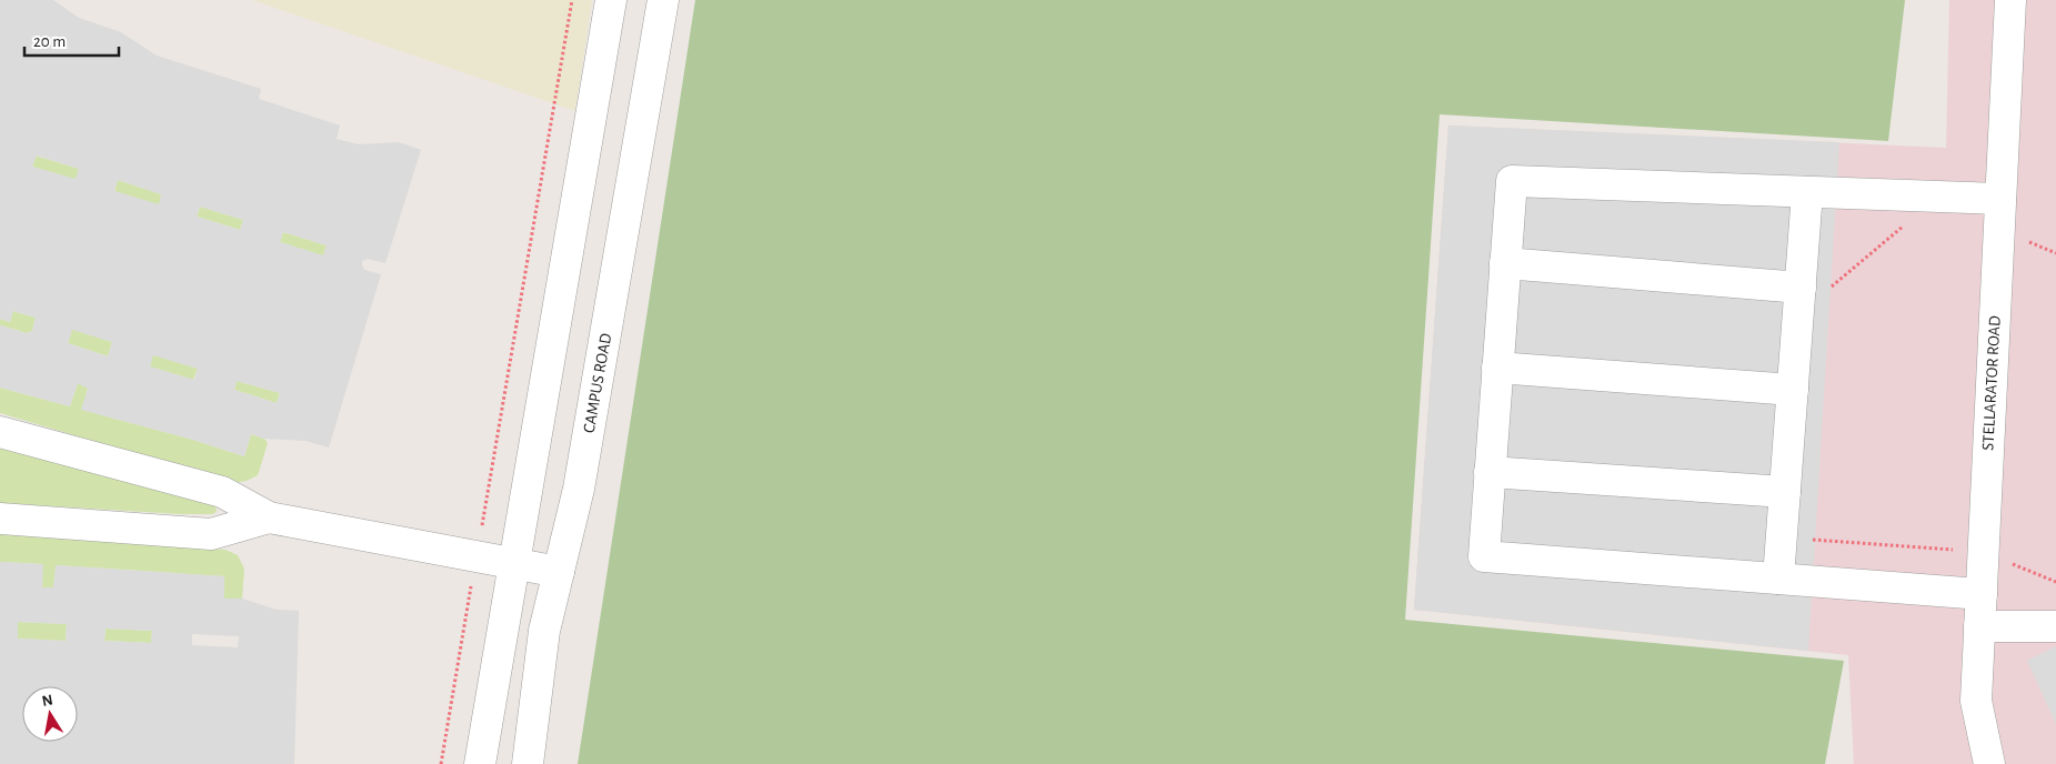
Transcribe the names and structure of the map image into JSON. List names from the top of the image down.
{
  "streets": {
    "street": ["CAMPUS ROAD", "STELLARATOR ROAD"]
  },
  "scale_bar": "20 m",
  "north": "top"
}
